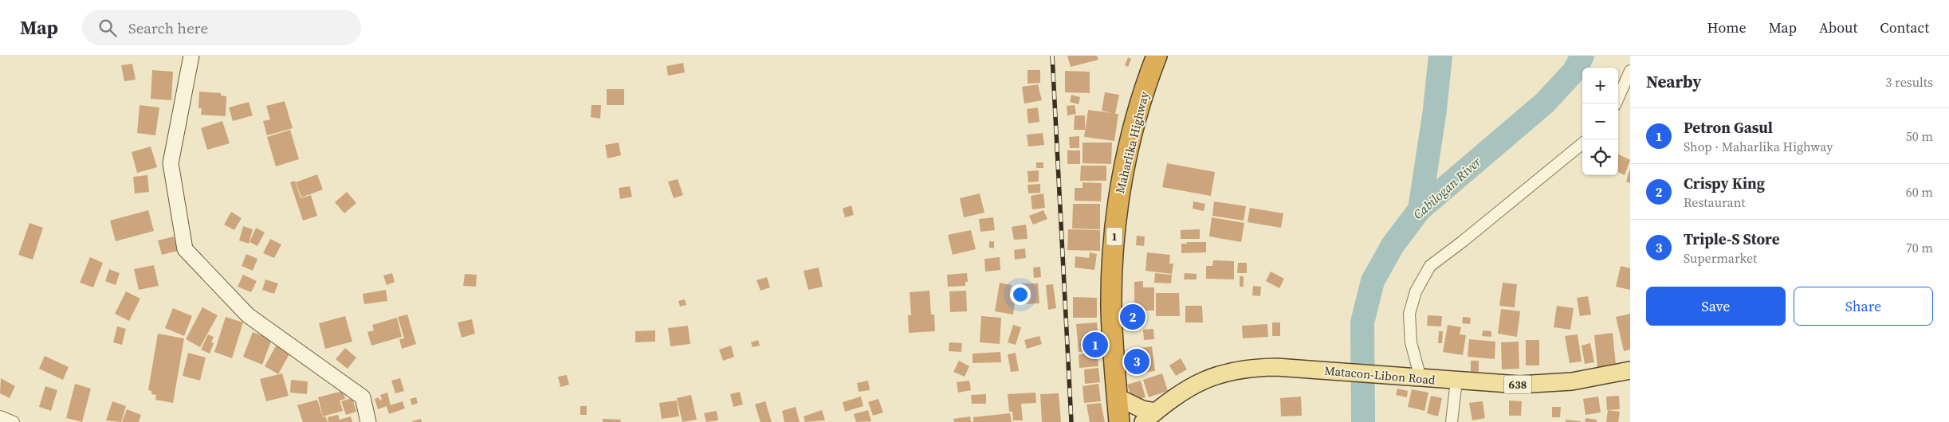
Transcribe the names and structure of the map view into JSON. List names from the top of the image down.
{
  "streets": {
    "highway": ["Maharlika Highway", "1"],
    "main road": ["Matacon-Libon Road", "638"]
  },
  "water": ["Cabilogan River"],
  "page": {
    "header": "Map",
    "search": "Search here",
    "nav": [
      "Home",
      "Map",
      "About",
      "Contact"
    ],
    "heading": ["Nearby", "3 results"],
    "map_buttons": ["+", "−"],
    "list": [
      {
        "mark": "1",
        "name": "Petron Gasul",
        "note": "Shop · Maharlika Highway",
        "value": "50 m"
      },
      {
        "mark": "2",
        "name": "Crispy King",
        "note": "Restaurant",
        "value": "60 m"
      },
      {
        "mark": "3",
        "name": "Triple-S Store",
        "note": "Supermarket",
        "value": "70 m"
      }
    ],
    "buttons": ["Save", "Share"],
    "pins": ["2", "1", "3"]
  }
}
